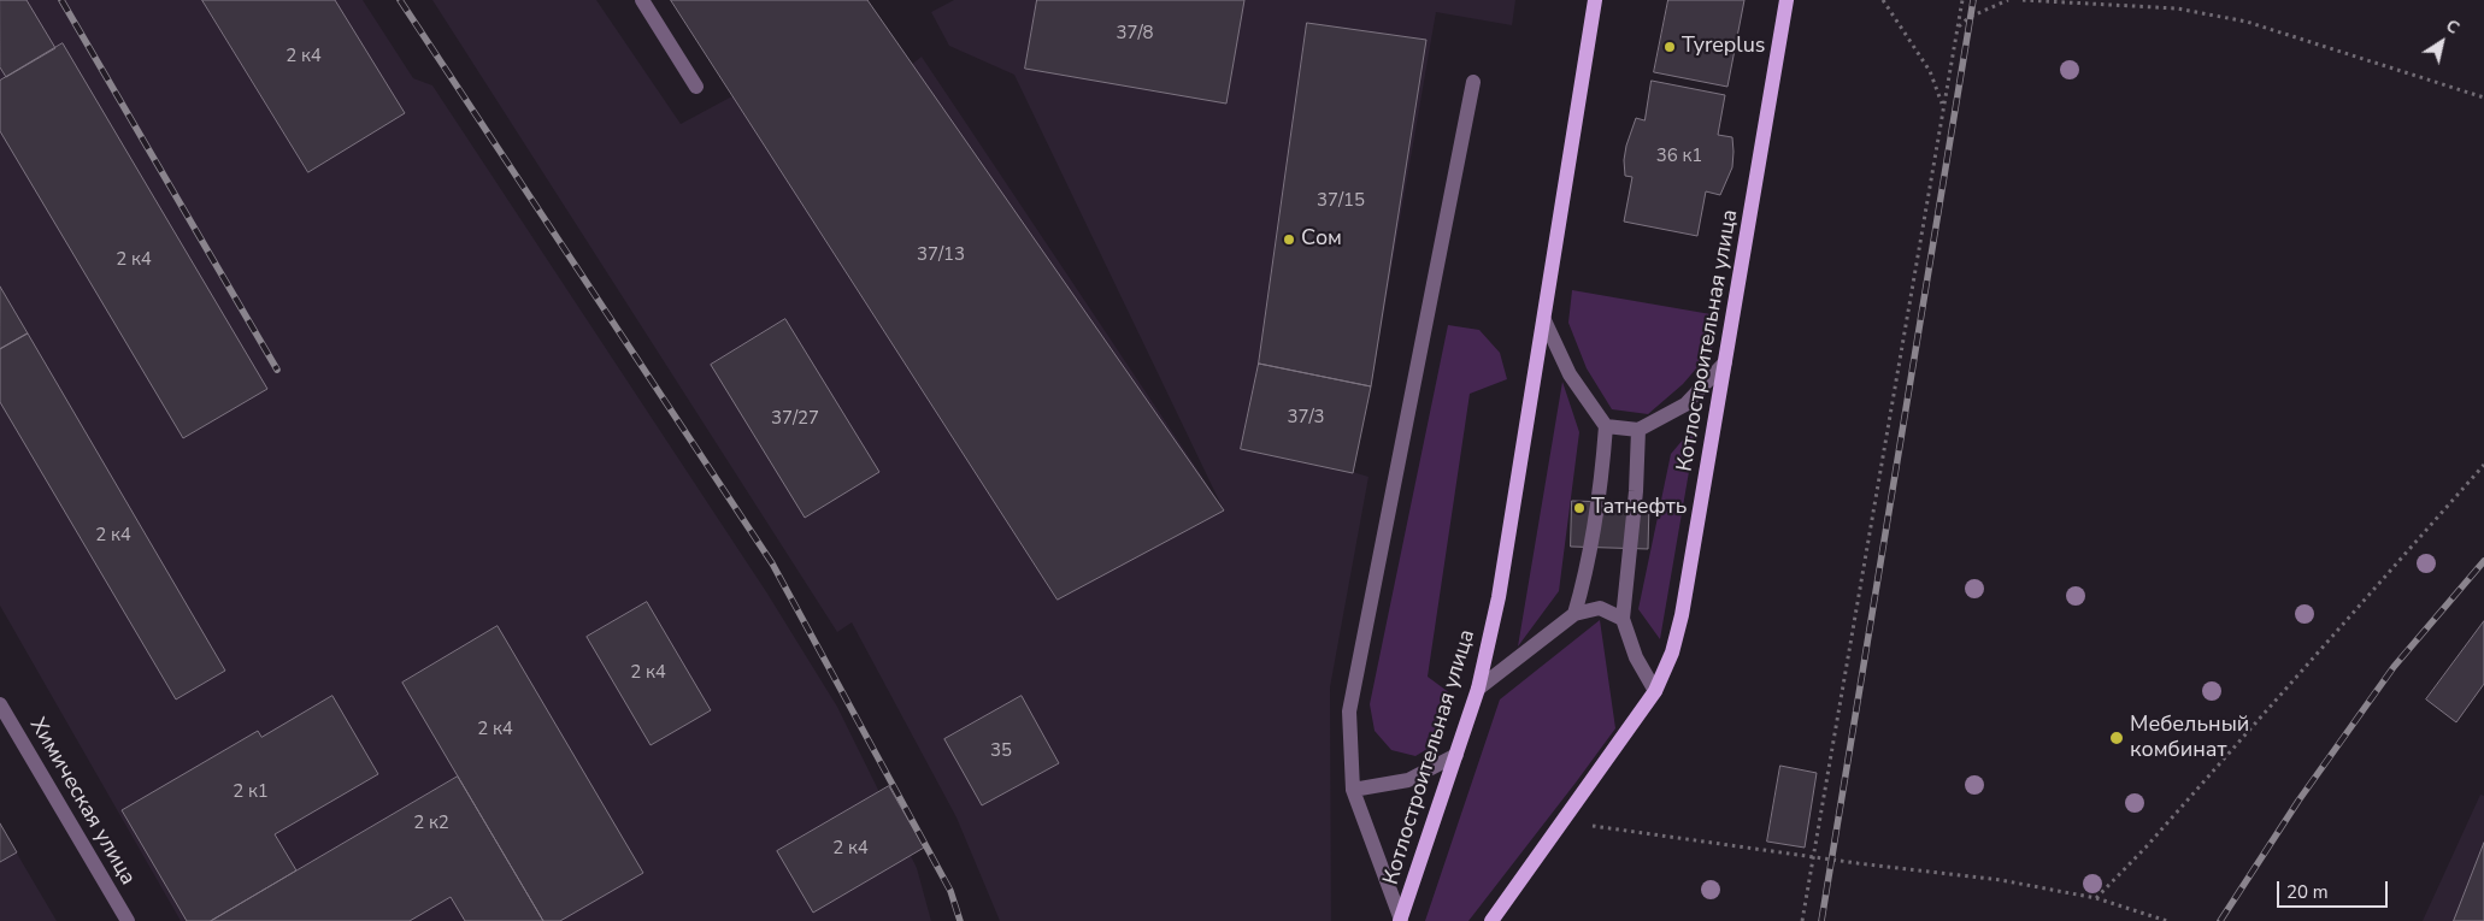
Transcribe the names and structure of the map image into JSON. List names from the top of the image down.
{
  "streets": {
    "main road": ["Котлостроительная улица"],
    "street": ["Химическая улица"]
  },
  "places": [
    "Tyreplus",
    "Сом",
    "Татнефть",
    "Мебельный комбинат"
  ],
  "house_numbers": [
    "37/8",
    "2 к4",
    "36 к1",
    "37/15",
    "37/13",
    "2 к4",
    "37/3",
    "37/27",
    "2 к4",
    "2 к4",
    "2 к4",
    "35",
    "2 к1",
    "2 к2",
    "2 к4"
  ],
  "scale_bar": "20 m",
  "north": "top right"
}
